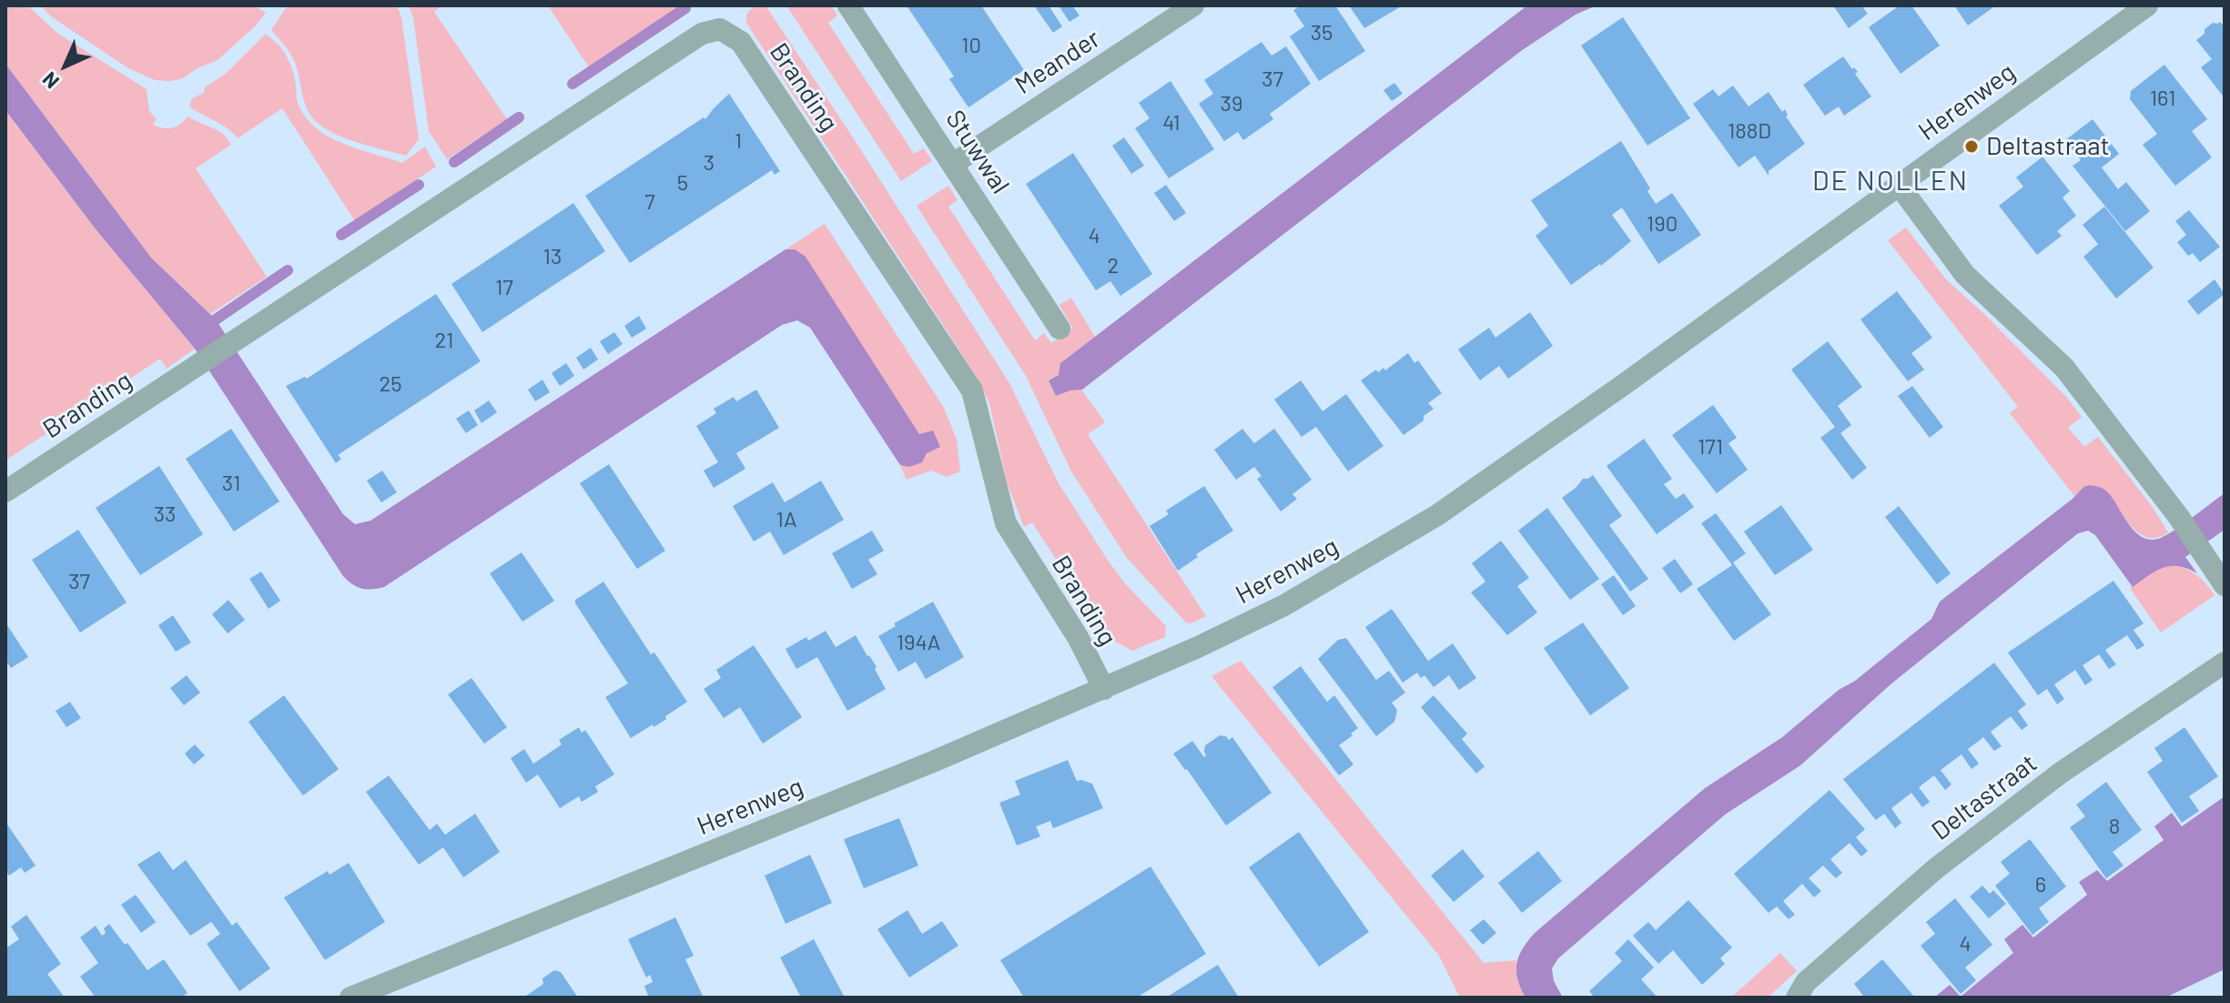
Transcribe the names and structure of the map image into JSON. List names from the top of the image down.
{
  "streets": {
    "street": [
      "Meander",
      "Branding",
      "Herenweg",
      "Stuwwal",
      "Deltastraat"
    ]
  },
  "crossings": [
    ["Meander", "Stuwwal"],
    ["Branding", "Herenweg"]
  ],
  "districts": ["DE NOLLEN"],
  "places": ["Deltastraat"],
  "house_numbers": [
    "35",
    "10",
    "37",
    "161",
    "39",
    "41",
    "188D",
    "1",
    "3",
    "5",
    "7",
    "190",
    "4",
    "13",
    "2",
    "17",
    "21",
    "25",
    "171",
    "31",
    "33",
    "1A",
    "37",
    "194A",
    "8",
    "6",
    "4"
  ],
  "north": "bottom left"
}
